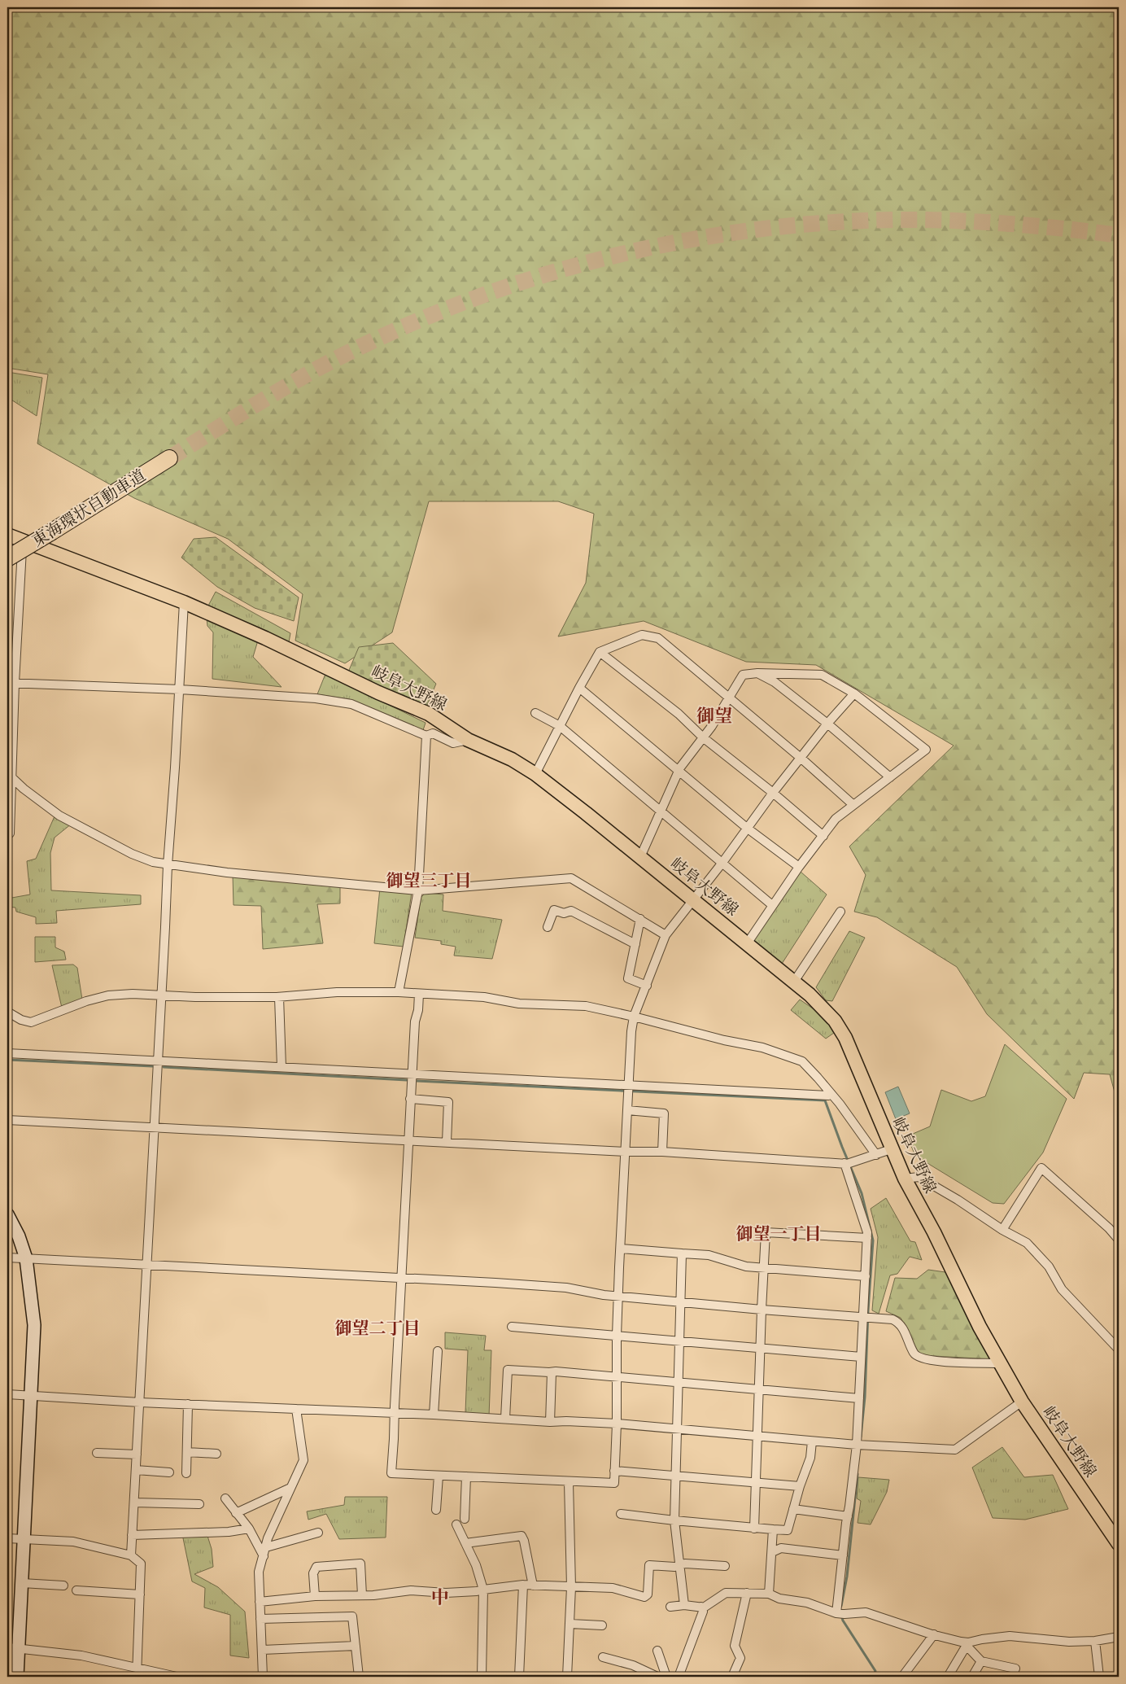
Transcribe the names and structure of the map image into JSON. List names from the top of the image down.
{
  "streets": {
    "highway": ["東海環状自動車道"],
    "main road": ["岐阜大野線"]
  },
  "districts": [
    "御望",
    "御望三丁目",
    "御望一丁目",
    "御望二丁目",
    "中"
  ]
}
